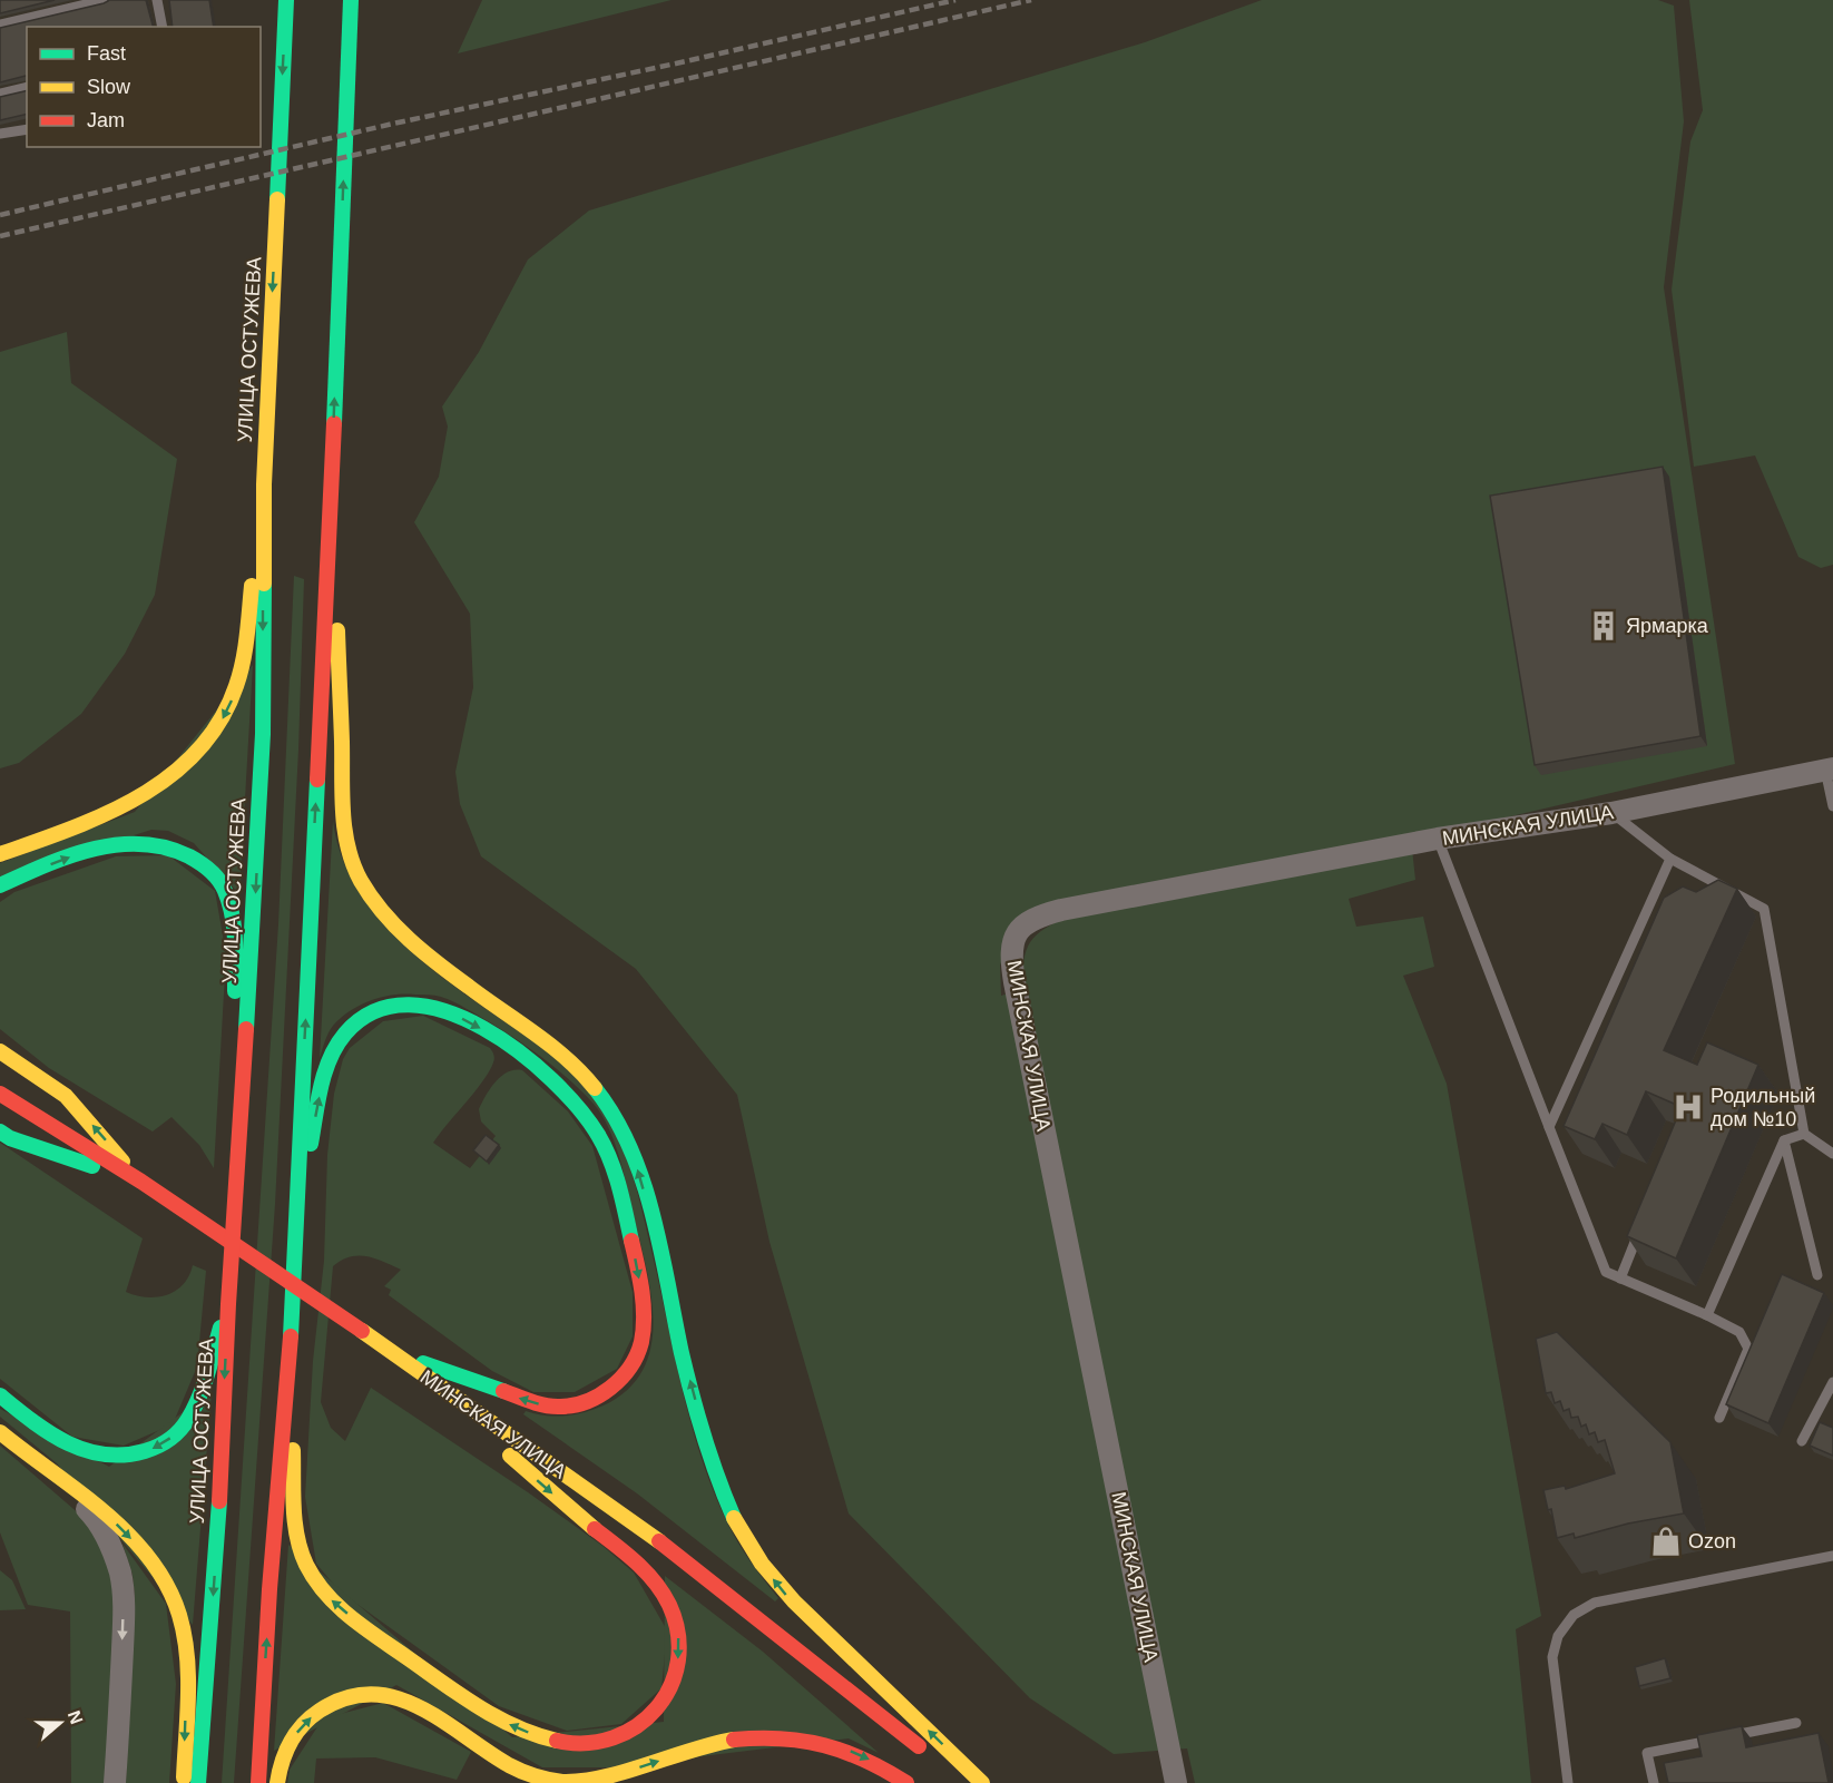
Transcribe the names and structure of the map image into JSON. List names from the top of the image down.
{
  "streets": {
    "street": ["УЛИЦА ОСТУЖЕВА", "МИНСКАЯ УЛИЦА"]
  },
  "places": {
    "building": ["Ярмарка"],
    "hospital": ["Родильный дом №10"],
    "shop": ["Ozon"]
  },
  "legend": ["Fast", "Slow", "Jam"],
  "north": "right"
}
